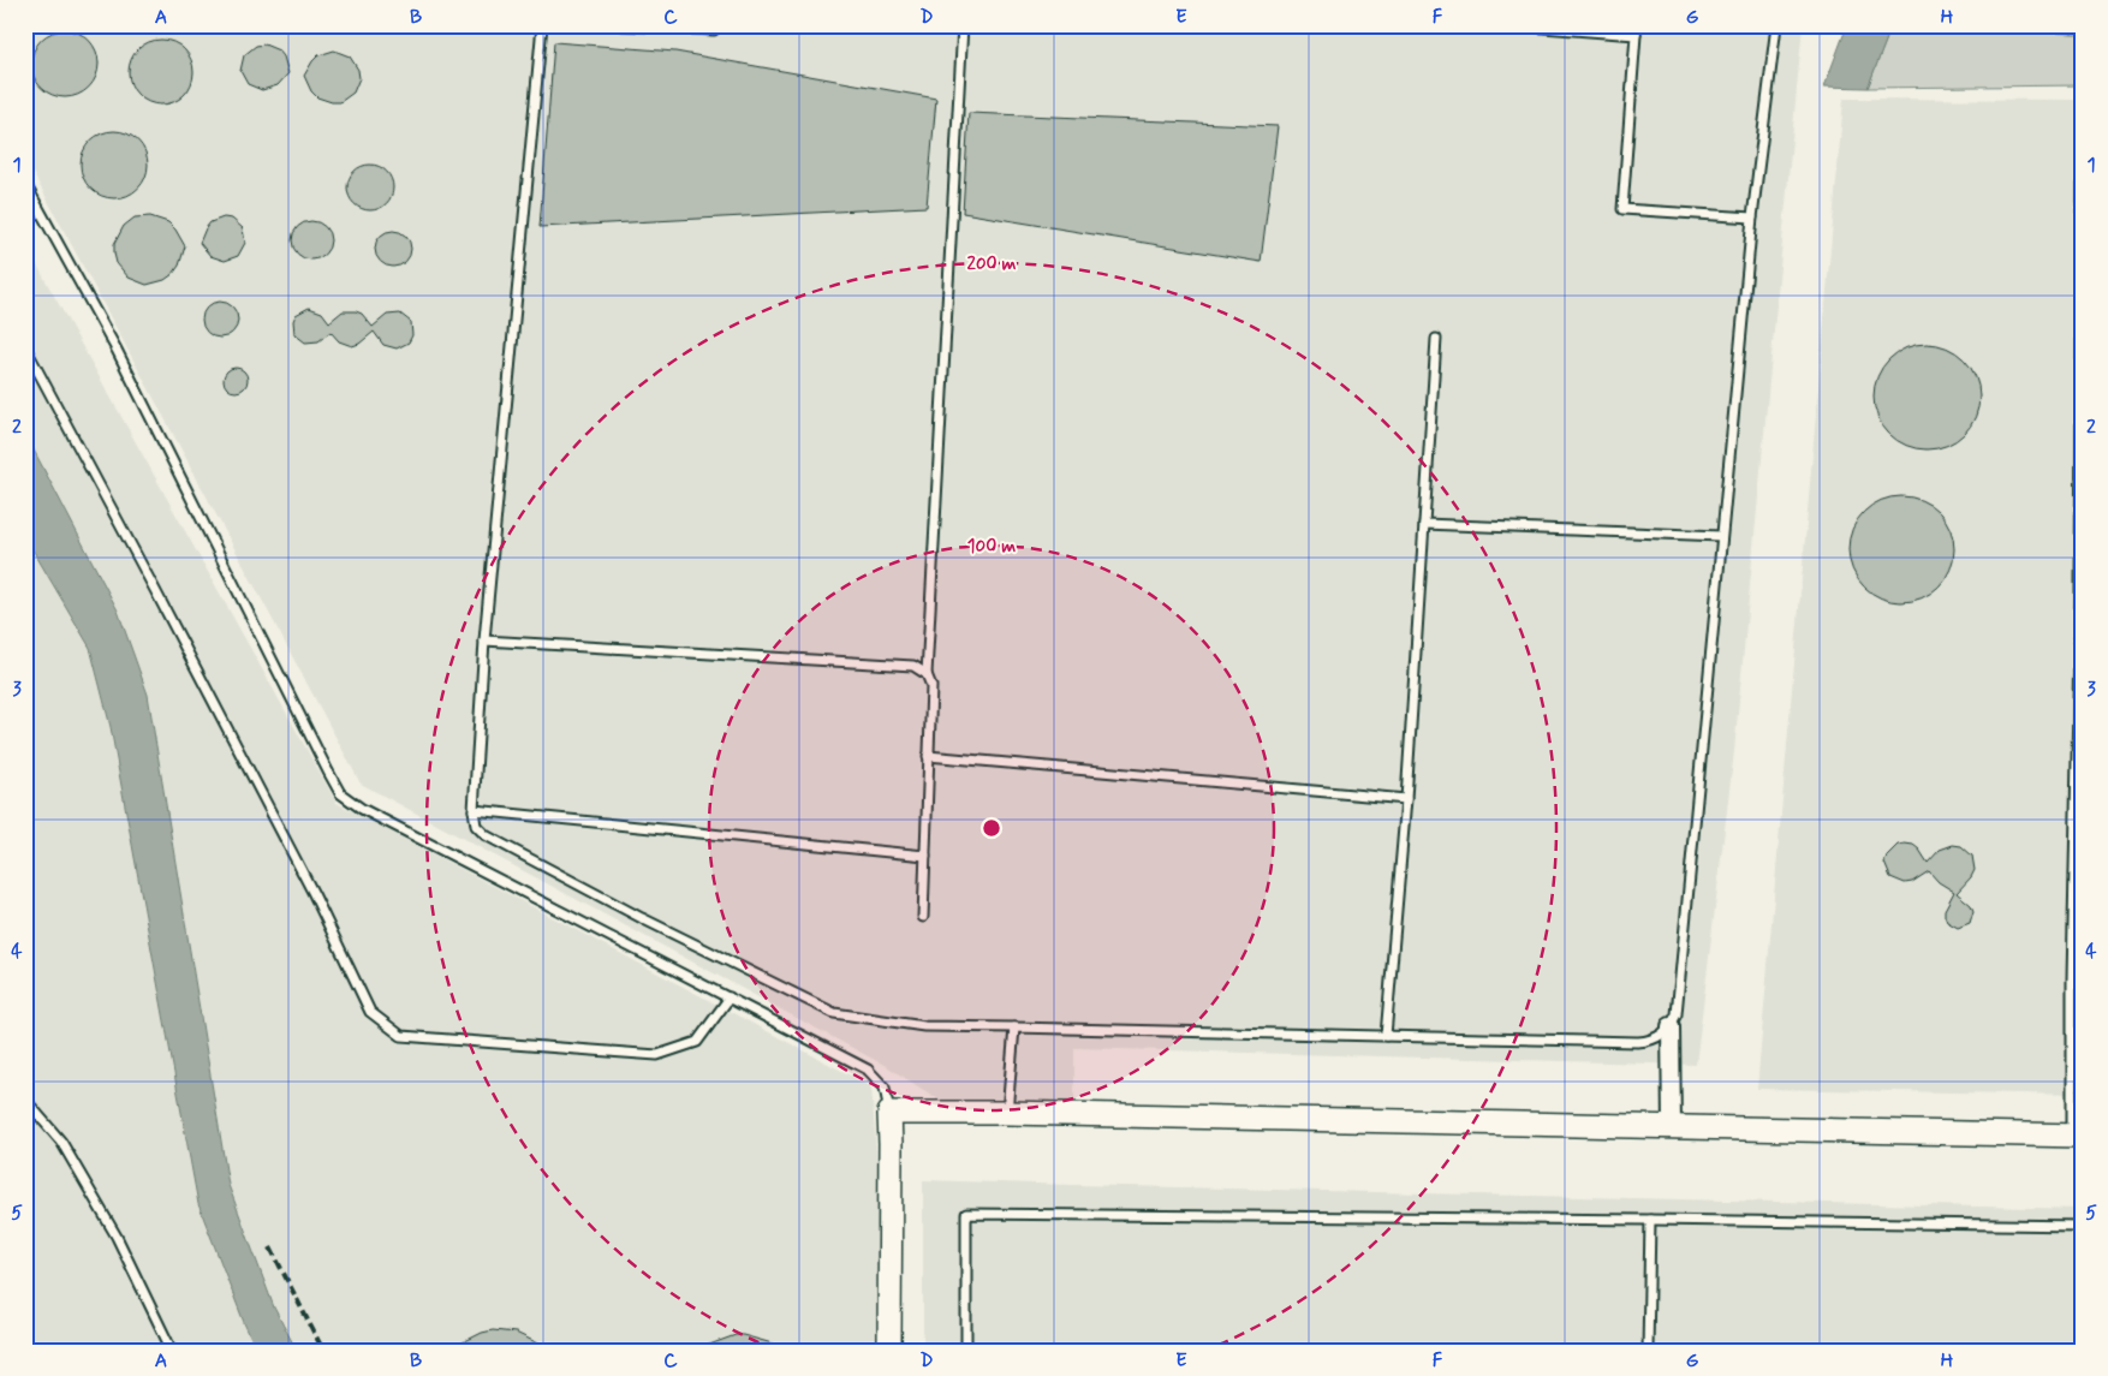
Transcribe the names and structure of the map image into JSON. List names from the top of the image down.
{
  "grid": {
    "columns": [
      "A",
      "B",
      "C",
      "D",
      "E",
      "F",
      "G",
      "H"
    ],
    "rows": [
      "1",
      "2",
      "3",
      "4",
      "5"
    ]
  },
  "rings": ["200 m", "100 m"]
}
